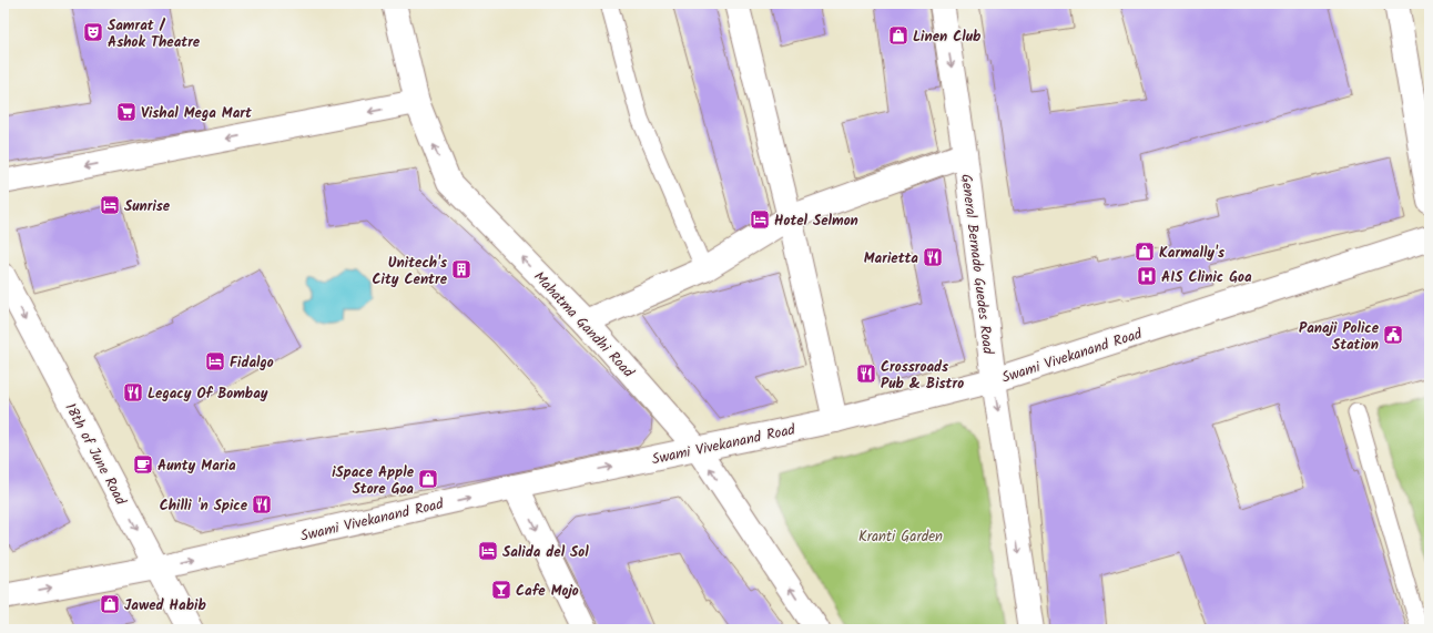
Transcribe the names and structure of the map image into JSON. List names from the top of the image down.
{
  "streets": {
    "street": [
      "General Bernado Guedes Road",
      "Mahatma Gandhi Road",
      "Swami Vivekanand Road",
      "18th of June Road"
    ]
  },
  "crossings": [
    ["General Bernado Guedes Road", "Swami Vivekanand Road"],
    ["Mahatma Gandhi Road", "Swami Vivekanand Road"],
    ["Swami Vivekanand Road", "18th of June Road"]
  ],
  "one_way": ["Mahatma Gandhi Road", "Swami Vivekanand Road", "18th of June Road"],
  "parks": ["Kranti Garden"],
  "places": {
    "theatre": ["Samrat / Ashok Theatre"],
    "shop": [
      "Linen Club",
      "Karmally's",
      "iSpace Apple Store Goa",
      "Jawed Habib"
    ],
    "supermarket": ["Vishal Mega Mart"],
    "hotel": [
      "Sunrise",
      "Hotel Selmon",
      "Fidalgo",
      "Salida del Sol"
    ],
    "restaurant": [
      "Marietta",
      "Crossroads Pub & Bistro",
      "Legacy Of Bombay",
      "Chilli 'n Spice"
    ],
    "building": ["Unitech's City Centre"],
    "hospital": ["AIS Clinic Goa"],
    "public building": ["Panaji Police Station"],
    "cafe": ["Aunty Maria"],
    "bar": ["Cafe Mojo"]
  }
}
